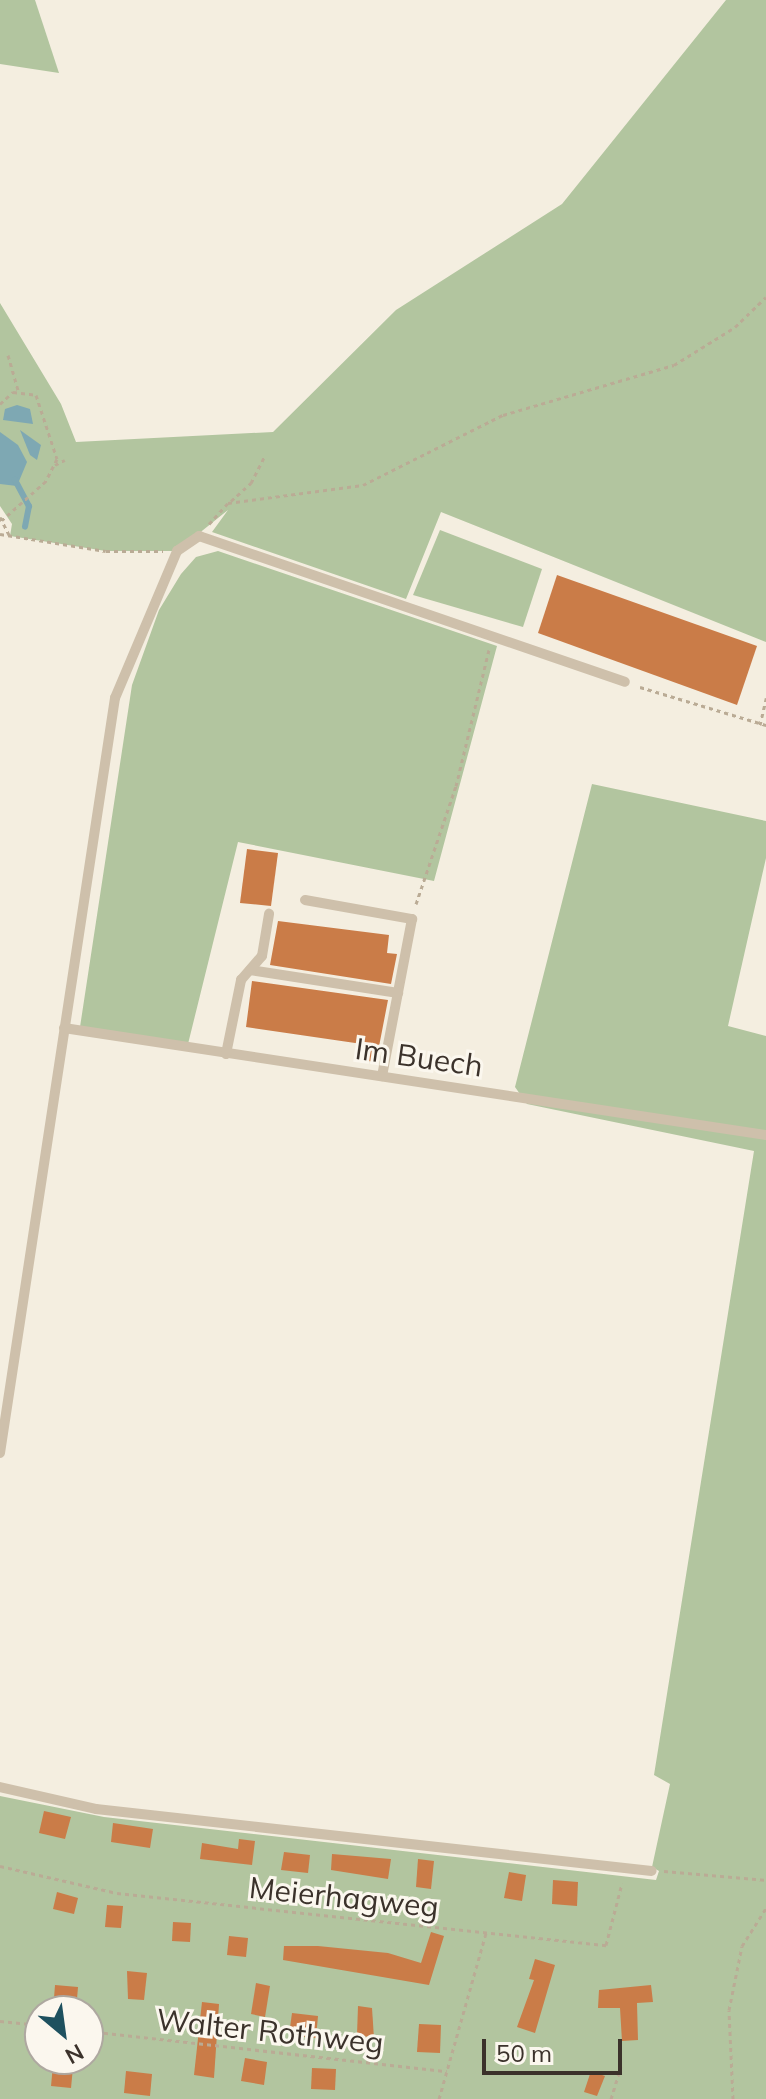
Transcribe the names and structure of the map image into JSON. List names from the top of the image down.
{
  "streets": {
    "lane": ["Im Buech"],
    "path": ["Meierhagweg", "Walter Rothweg"]
  },
  "scale_bar": "50 m",
  "north": "bottom right"
}
